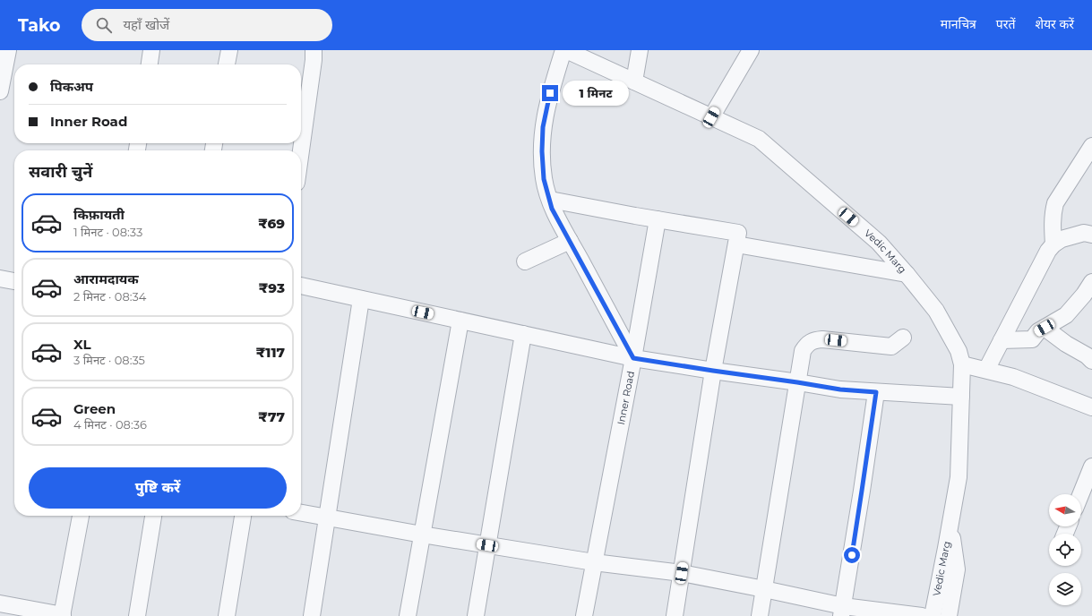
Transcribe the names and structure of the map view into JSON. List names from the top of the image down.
{
  "streets": {
    "street": ["Vedic Marg", "Inner Road"]
  },
  "crossings": [
    ["Vedic Marg", "Inner Road"]
  ],
  "north": "left",
  "page": {
    "header": "Tako",
    "search": "यहाँ खोजें",
    "nav": ["मानचित्र", "परतें", "शेयर करें"],
    "banner": ["पिकअप", "Inner Road"],
    "bubble": "1 मिनट",
    "heading": "सवारी चुनें",
    "list": [
      {
        "name": "किफ़ायती",
        "note": "1 मिनट · 08:33",
        "value": "₹69"
      },
      {
        "name": "आरामदायक",
        "note": "2 मिनट · 08:34",
        "value": "₹93"
      },
      {
        "name": "XL",
        "note": "3 मिनट · 08:35",
        "value": "₹117"
      },
      {
        "name": "Green",
        "note": "4 मिनट · 08:36",
        "value": "₹77"
      }
    ],
    "buttons": "पुष्टि करें"
  }
}
